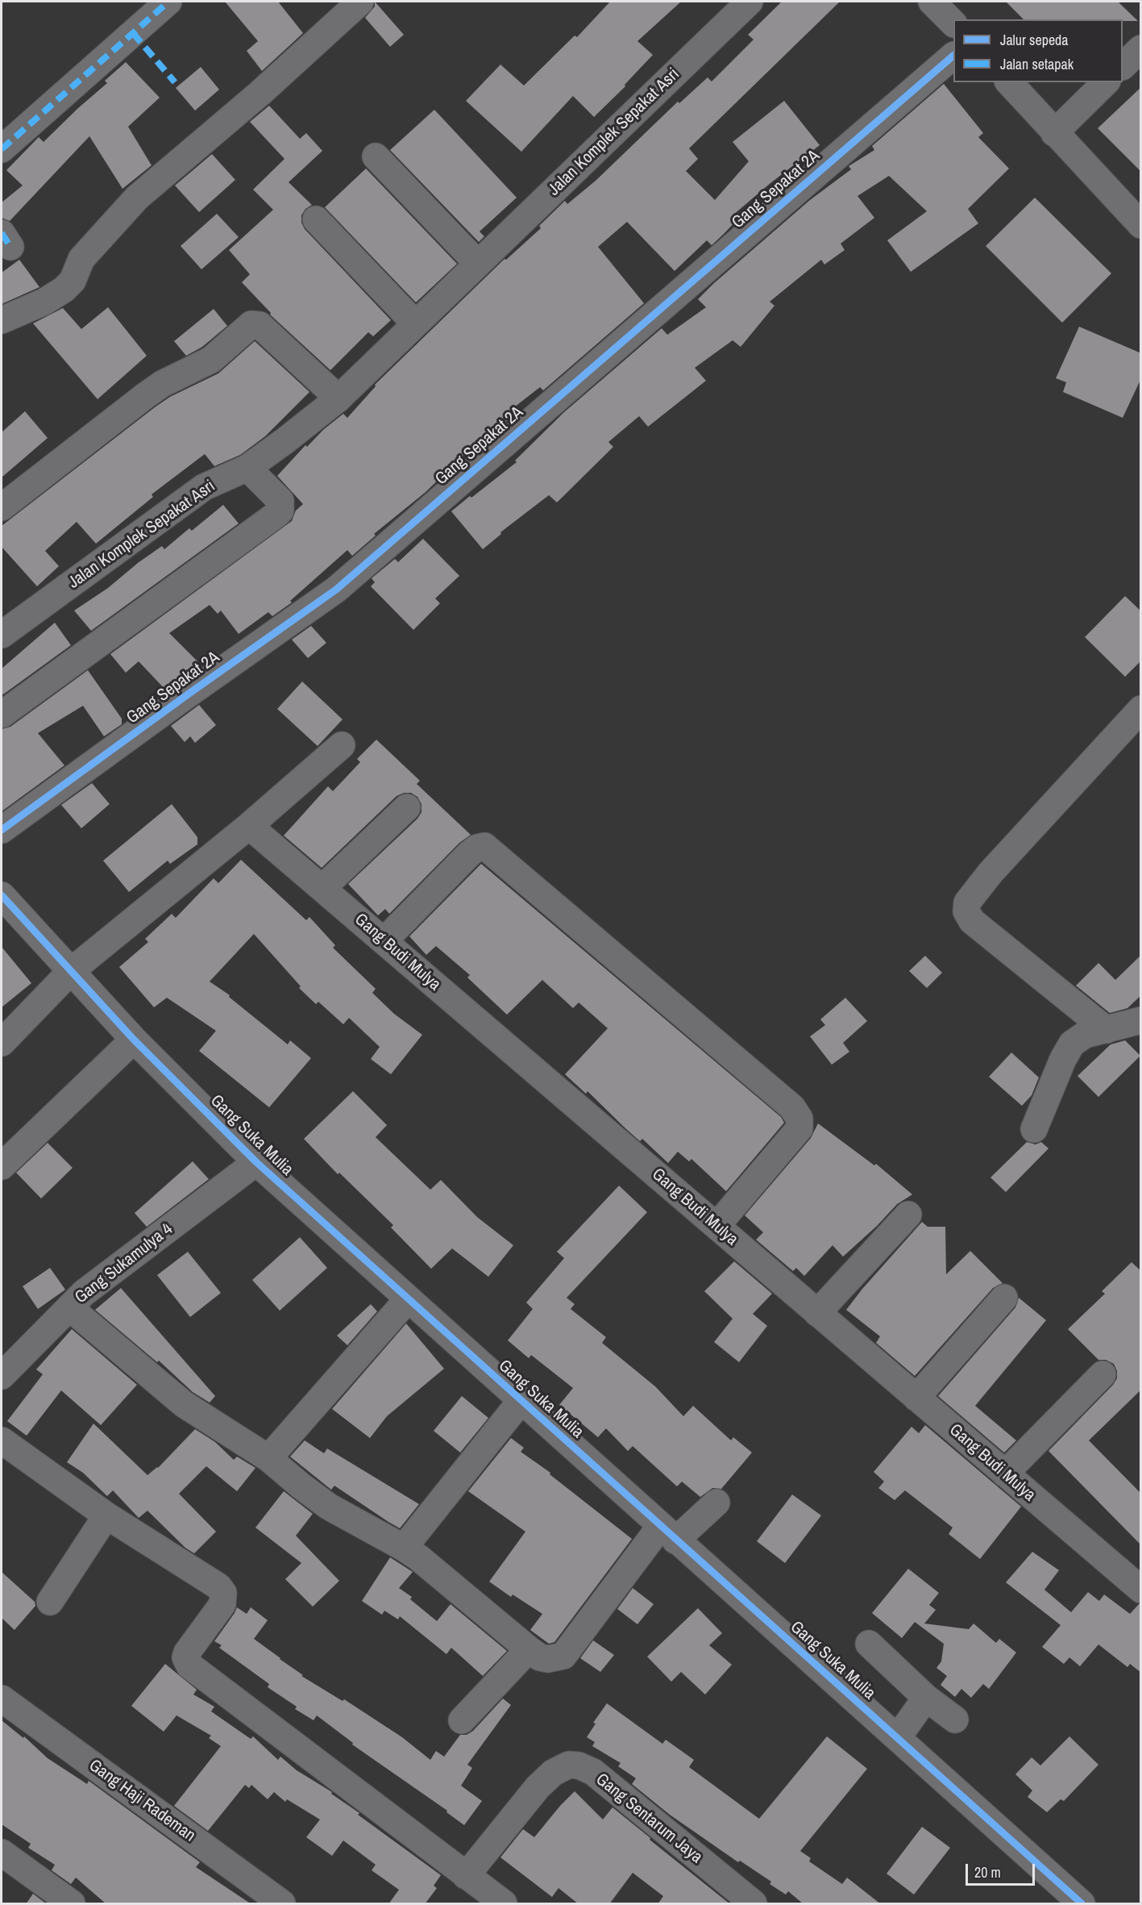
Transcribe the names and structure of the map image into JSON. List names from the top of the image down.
{
  "streets": {
    "street": [
      "Jalan Komplek Sepakat Asri",
      "Gang Sepakat 2A",
      "Gang Budi Mulya",
      "Gang Suka Mulia",
      "Gang Sukamulya 4",
      "Gang Haji Rademan",
      "Gang Sentarum Jaya"
    ]
  },
  "crossings": [
    ["Gang Suka Mulia", "Gang Sukamulya 4"]
  ],
  "legend": ["Jalur sepeda", "Jalan setapak"],
  "scale_bar": "20 m"
}
